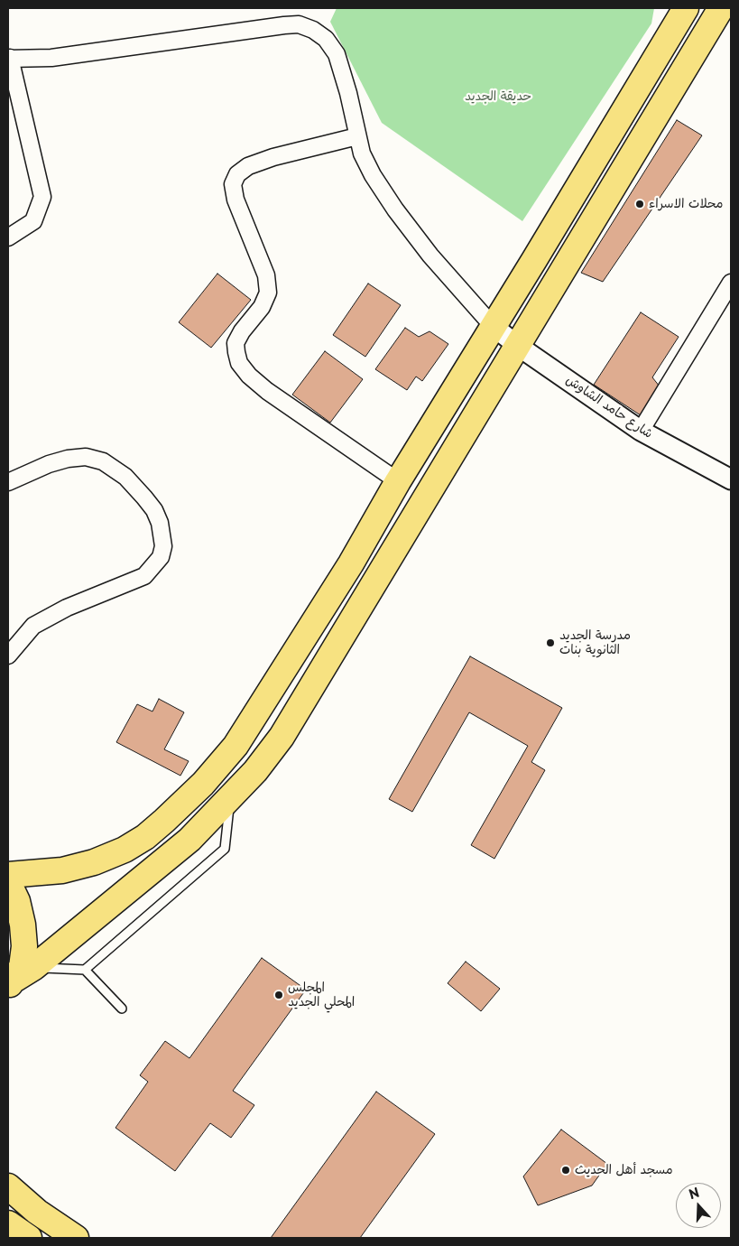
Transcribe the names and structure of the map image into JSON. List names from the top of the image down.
{
  "streets": {
    "street": ["شارع حامد الشاوش"]
  },
  "parks": ["حديقة الجديد"],
  "places": [
    "محلات الاسراء",
    "مدرسة الجديد الثانوية بنات",
    "المجلس المحلي الجديد",
    "مسجد أهل الحديث"
  ],
  "north": "top"
}
